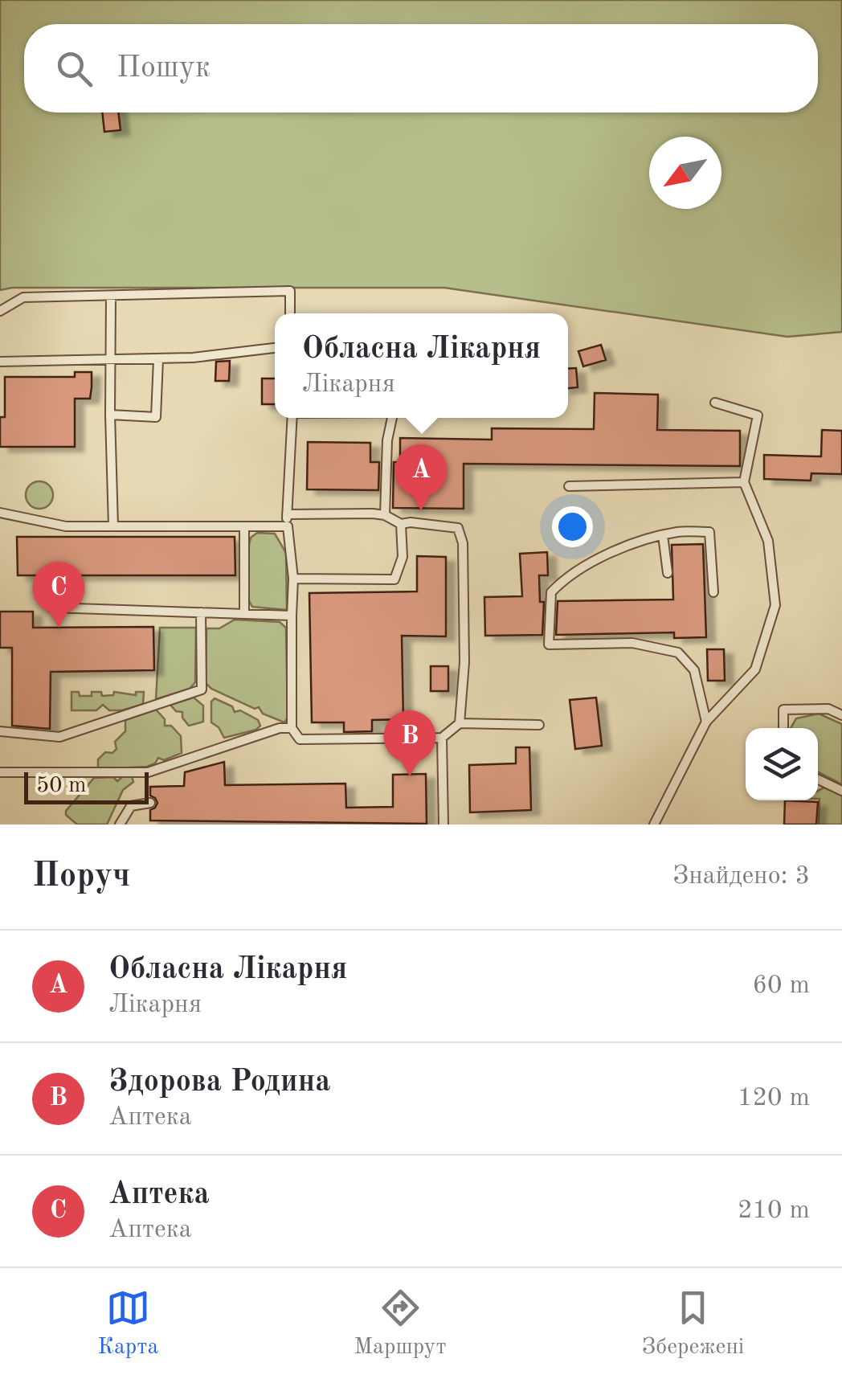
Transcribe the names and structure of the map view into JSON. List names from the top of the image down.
{
  "scale_bar": "50 m",
  "north": "bottom left",
  "page": {
    "search": "Пошук",
    "popup": ["Обласна Лікарня", "Лікарня"],
    "pins": ["A", "C", "B"],
    "scale": "50 m",
    "heading": ["Поруч", "Знайдено: 3"],
    "list": [
      {
        "mark": "A",
        "name": "Обласна Лікарня",
        "note": "Лікарня",
        "value": "60 m"
      },
      {
        "mark": "B",
        "name": "Здорова Родина",
        "note": "Аптека",
        "value": "120 m"
      },
      {
        "mark": "C",
        "name": "Аптека",
        "note": "Аптека",
        "value": "210 m"
      }
    ],
    "nav": ["Карта", "Маршрут", "Збережені"]
  }
}
